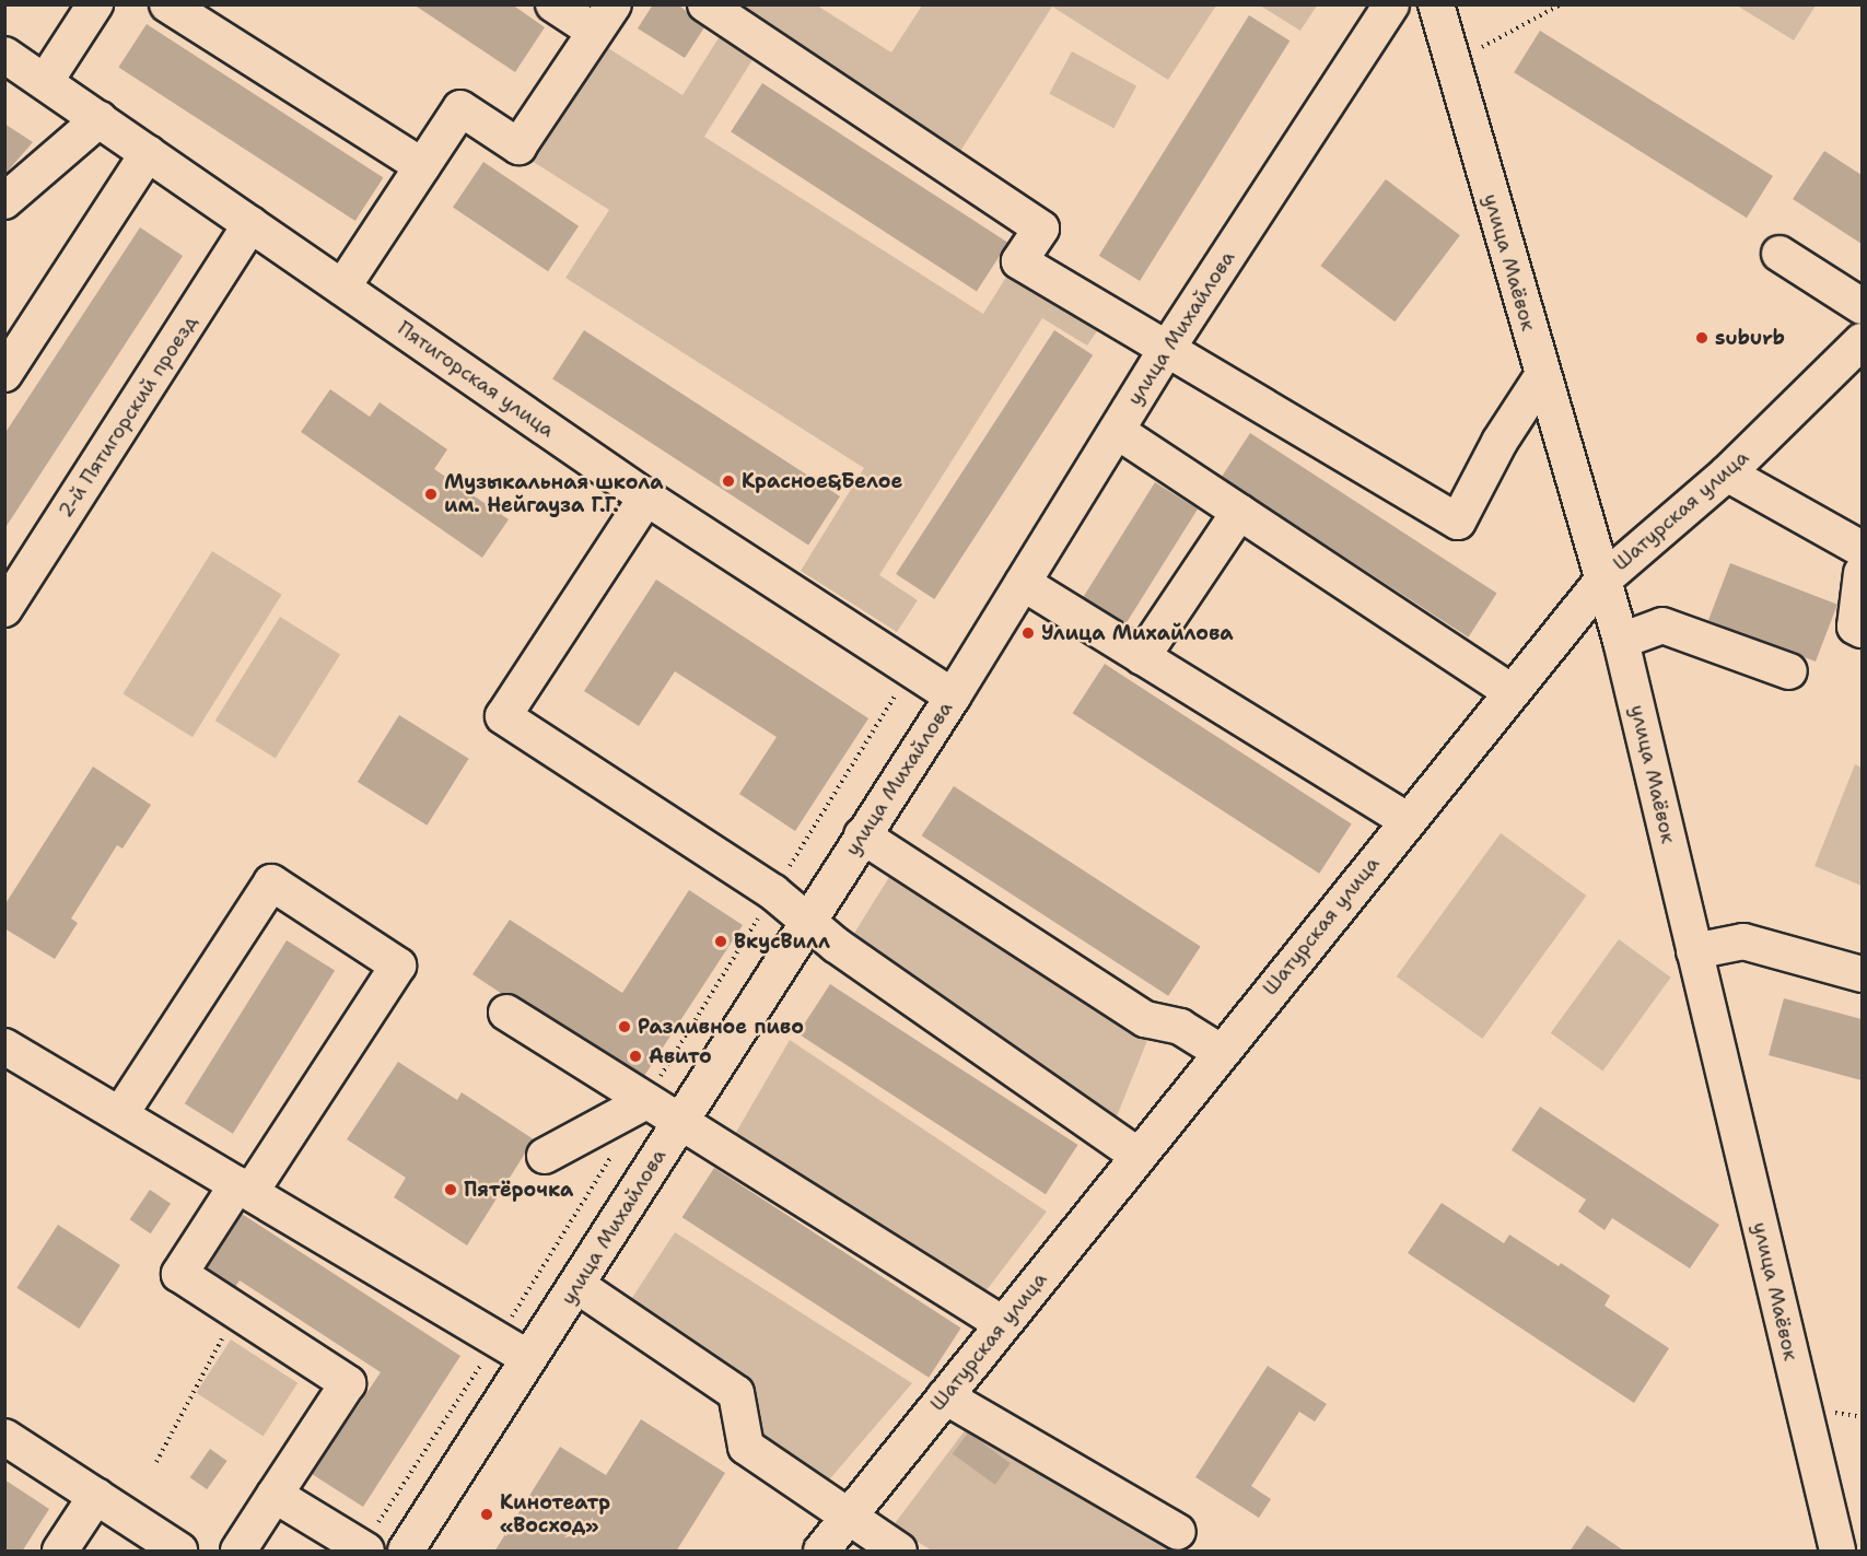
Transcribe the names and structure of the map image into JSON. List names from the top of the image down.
{
  "streets": {
    "street": [
      "улица Маёвок",
      "улица Михайлова",
      "Пятигорская улица",
      "2-й Пятигорский проезд",
      "Шатурская улица"
    ]
  },
  "crossings": [
    ["улица Маёвок", "Шатурская улица"],
    ["улица Михайлова", "Пятигорская улица"],
    ["Пятигорская улица", "2-й Пятигорский проезд"]
  ],
  "places": [
    "suburb",
    "Красное&Белое",
    "Музыкальная школа им. Нейгауза Г.Г.",
    "Улица Михайлова",
    "ВкусВилл",
    "Разливное пиво",
    "Авито",
    "Пятёрочка",
    "Кинотеатр «Восход»"
  ]
}
